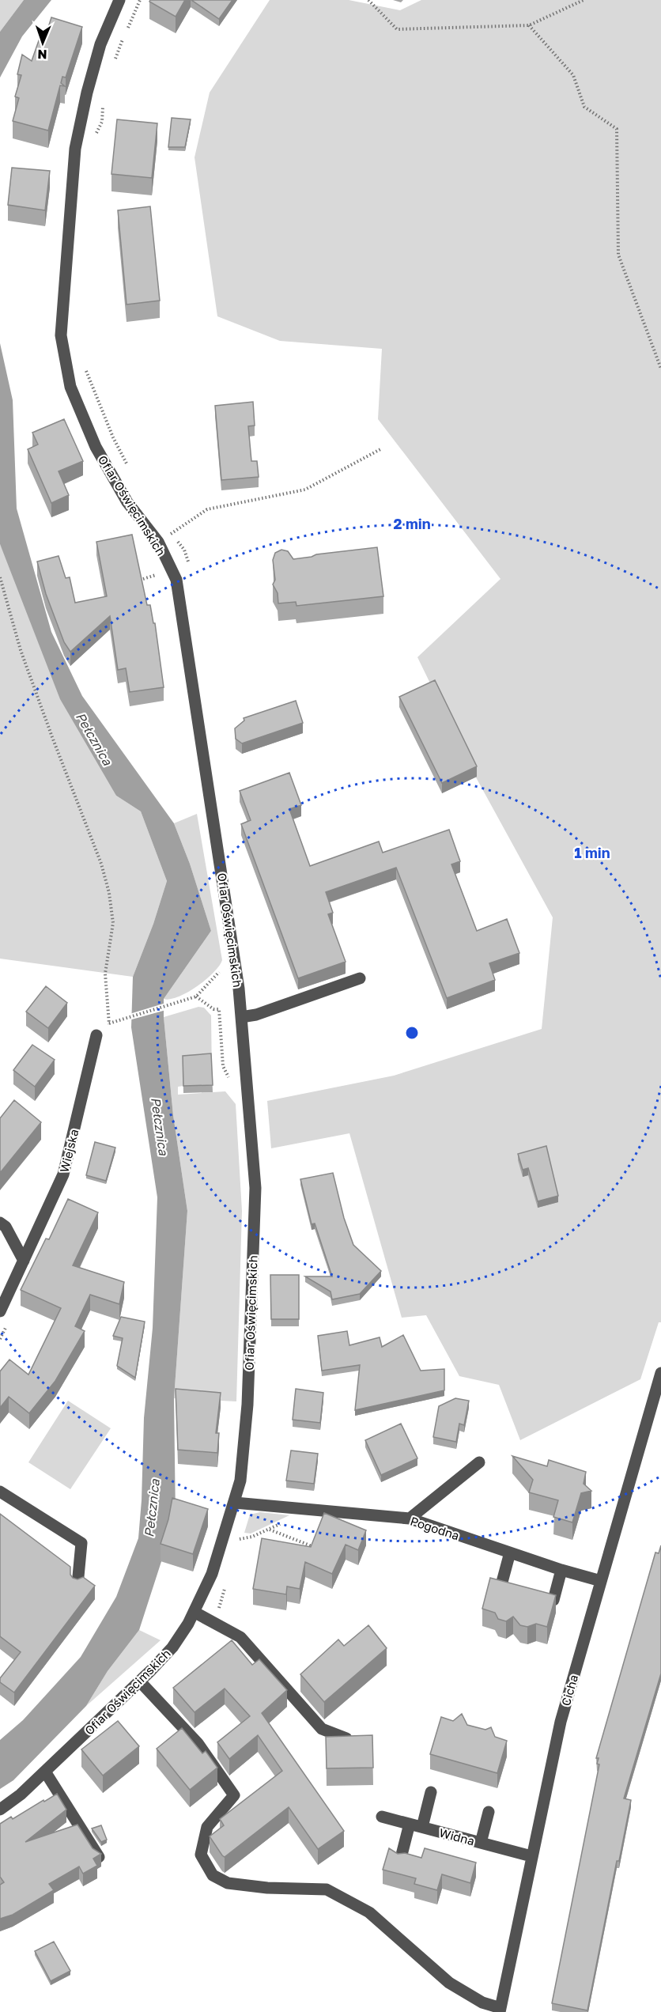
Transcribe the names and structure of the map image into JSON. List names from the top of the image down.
{
  "streets": {
    "street": [
      "Ofiar Oświęcimskich",
      "Wiejska",
      "Pogodna",
      "Cicha",
      "Widna"
    ]
  },
  "crossings": [
    ["Ofiar Oświęcimskich", "Pogodna"],
    ["Pogodna", "Cicha"],
    ["Cicha", "Widna"]
  ],
  "water": ["Pełcznica"],
  "north": "bottom",
  "rings": ["2 min", "1 min"]
}
